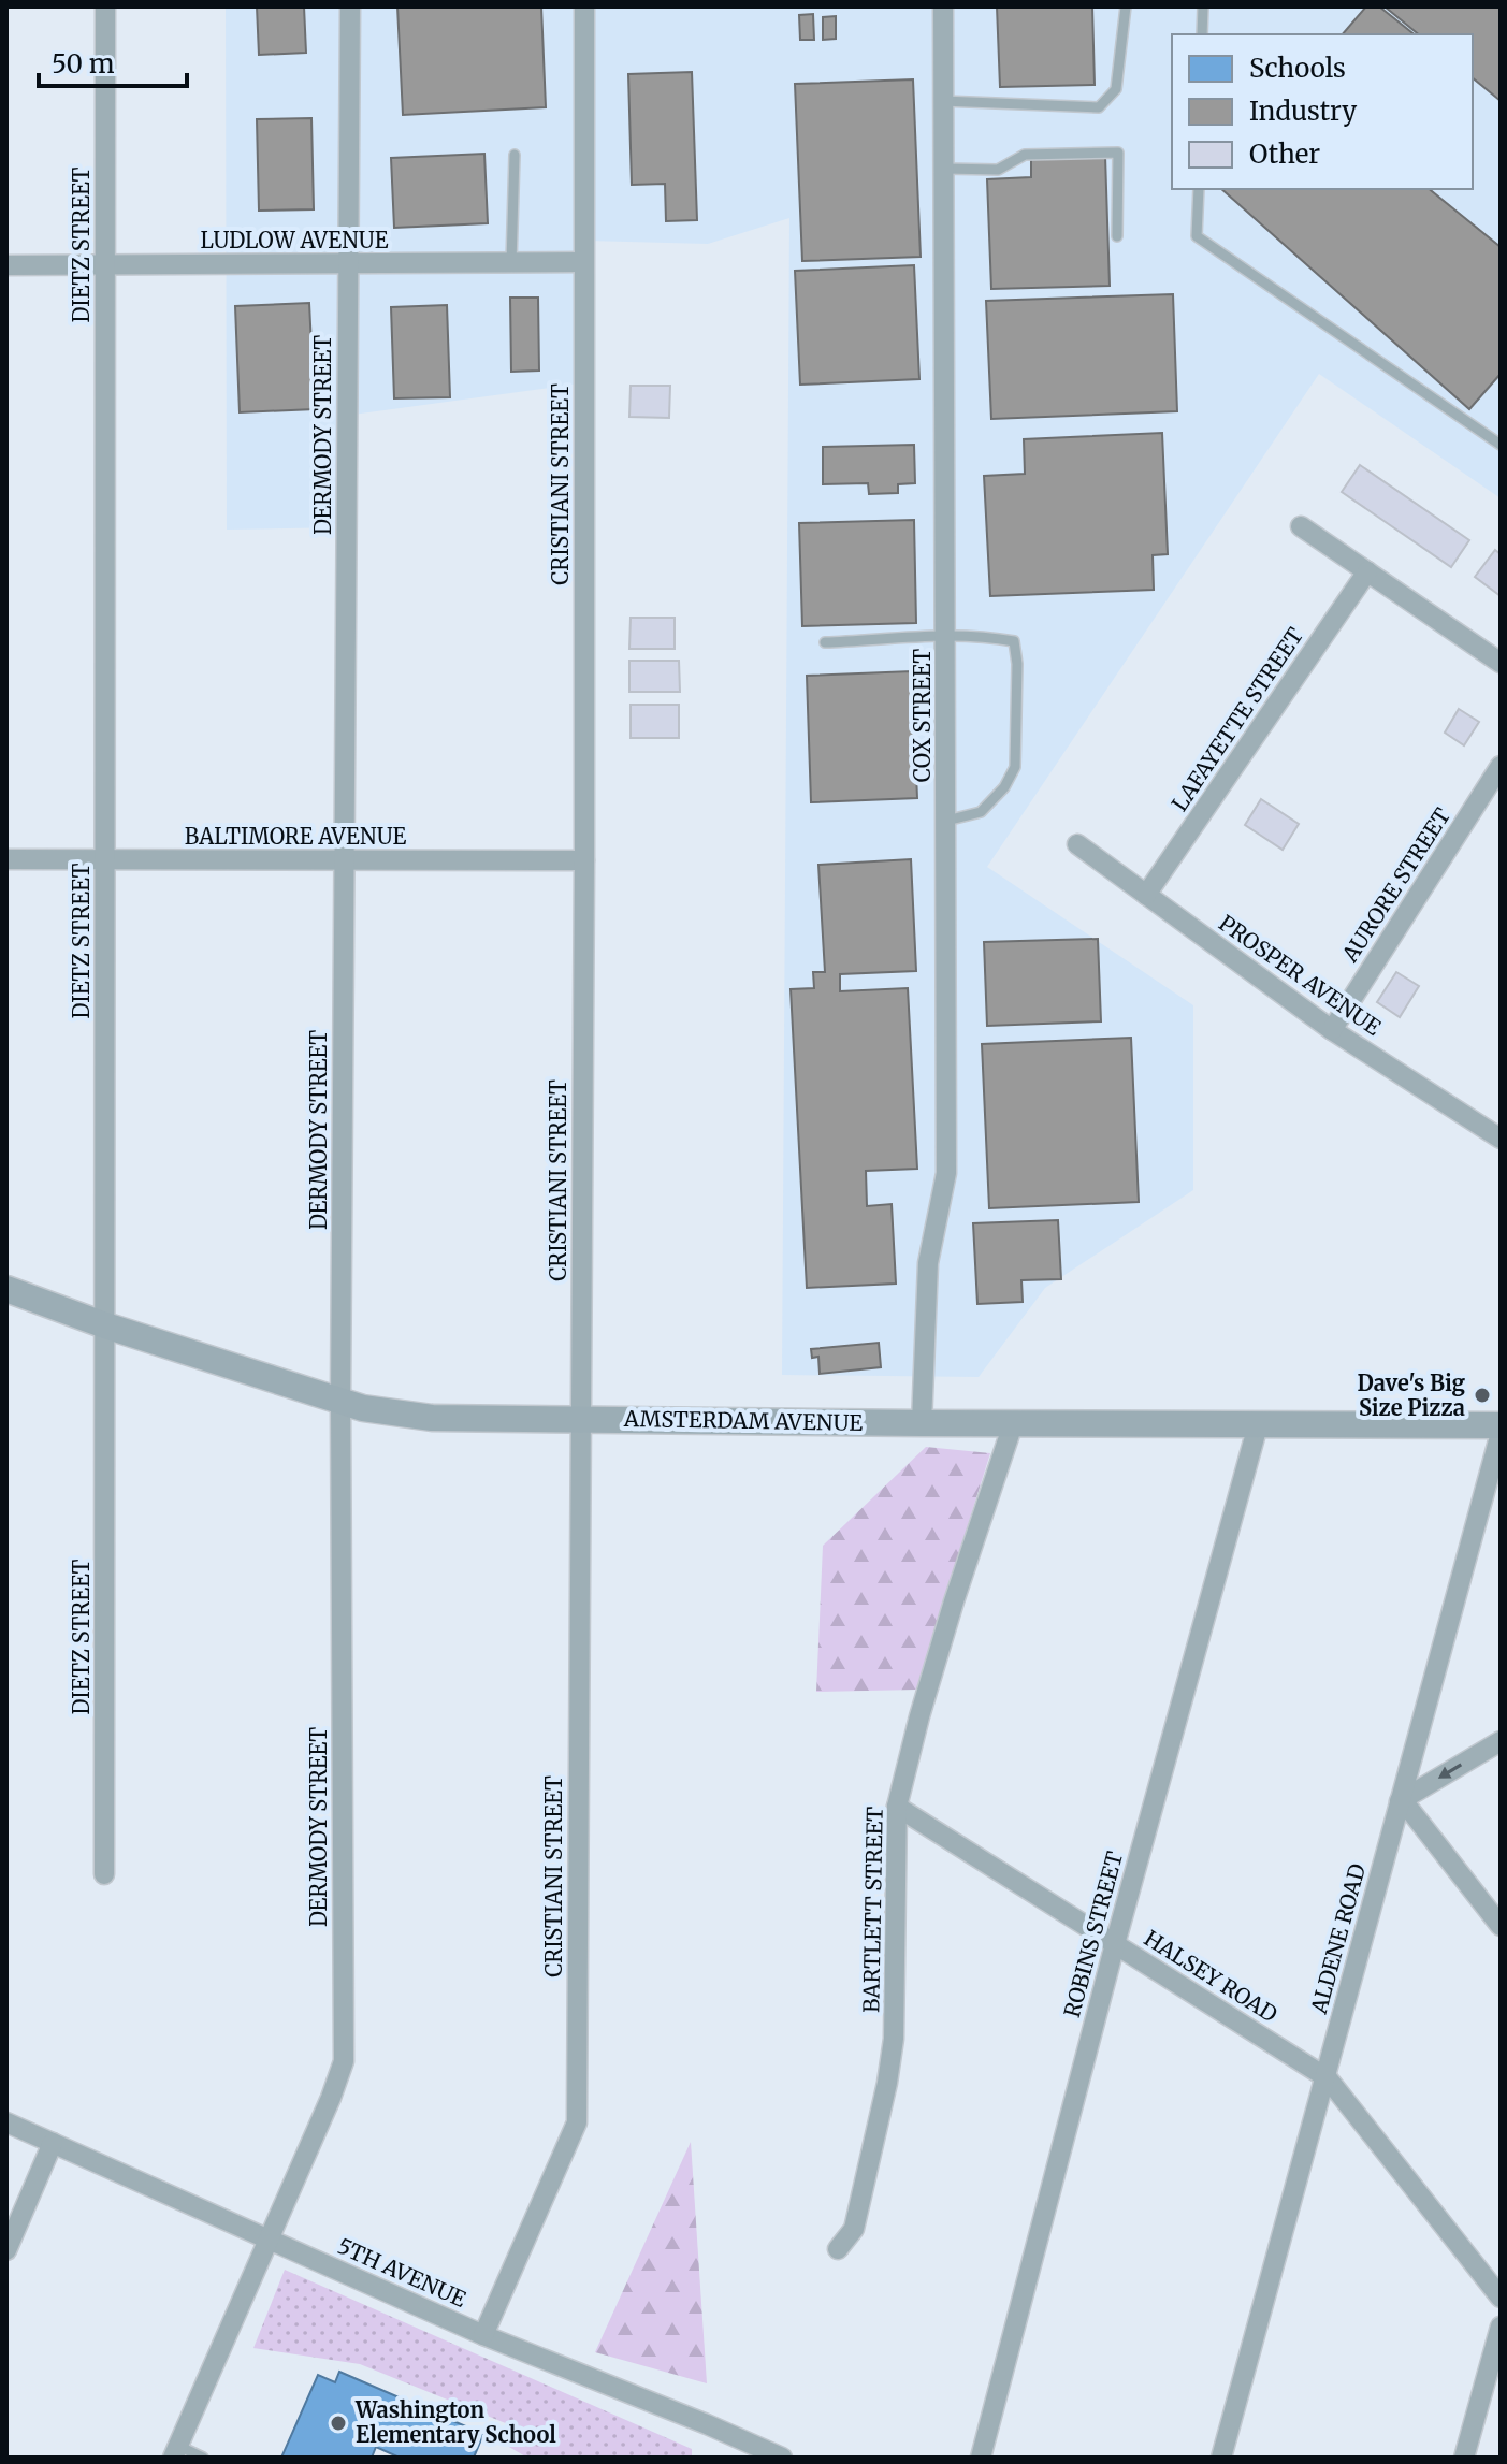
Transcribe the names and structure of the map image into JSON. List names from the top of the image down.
{
  "streets": {
    "main road": ["AMSTERDAM AVENUE"],
    "street": [
      "LUDLOW AVENUE",
      "DIETZ STREET",
      "DERMODY STREET",
      "CRISTIANI STREET",
      "COX STREET",
      "LAFAYETTE STREET",
      "BALTIMORE AVENUE",
      "AURORE STREET",
      "PROSPER AVENUE",
      "BARTLETT STREET",
      "ROBINS STREET",
      "ALDENE ROAD",
      "HALSEY ROAD",
      "5TH AVENUE"
    ]
  },
  "crossings": [
    ["LUDLOW AVENUE", "DIETZ STREET"],
    ["LUDLOW AVENUE", "DERMODY STREET"],
    ["LUDLOW AVENUE", "CRISTIANI STREET"],
    ["DIETZ STREET", "BALTIMORE AVENUE"],
    ["DIETZ STREET", "AMSTERDAM AVENUE"],
    ["DERMODY STREET", "BALTIMORE AVENUE"],
    ["DERMODY STREET", "AMSTERDAM AVENUE"],
    ["DERMODY STREET", "5TH AVENUE"],
    ["CRISTIANI STREET", "BALTIMORE AVENUE"],
    ["CRISTIANI STREET", "AMSTERDAM AVENUE"],
    ["CRISTIANI STREET", "5TH AVENUE"],
    ["COX STREET", "AMSTERDAM AVENUE"],
    ["LAFAYETTE STREET", "PROSPER AVENUE"],
    ["AURORE STREET", "PROSPER AVENUE"],
    ["AMSTERDAM AVENUE", "BARTLETT STREET"],
    ["AMSTERDAM AVENUE", "ROBINS STREET"],
    ["BARTLETT STREET", "HALSEY ROAD"],
    ["ROBINS STREET", "HALSEY ROAD"],
    ["ALDENE ROAD", "HALSEY ROAD"]
  ],
  "places": ["Dave's Big Size Pizza", "Washington Elementary School"],
  "legend": ["Schools", "Industry", "Other"],
  "scale_bar": "50 m"
}
